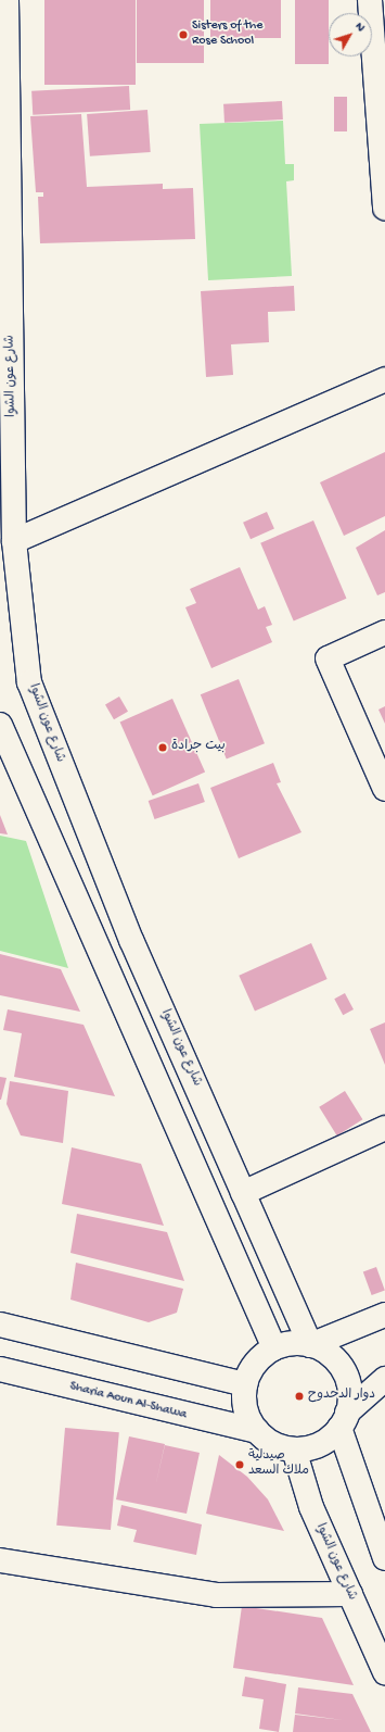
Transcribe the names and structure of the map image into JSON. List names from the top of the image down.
{
  "streets": {
    "main road": ["شارع عون الشوا", "Sharia Aoun Al-Shawa"]
  },
  "crossings": [
    ["شارع عون الشوا", "Sharia Aoun Al-Shawa"]
  ],
  "places": [
    "Sisters of the Rose School",
    "بيت جرادة",
    "دوار الدحدوح",
    "صيدلية ملاك السعد"
  ],
  "north": "top right"
}
